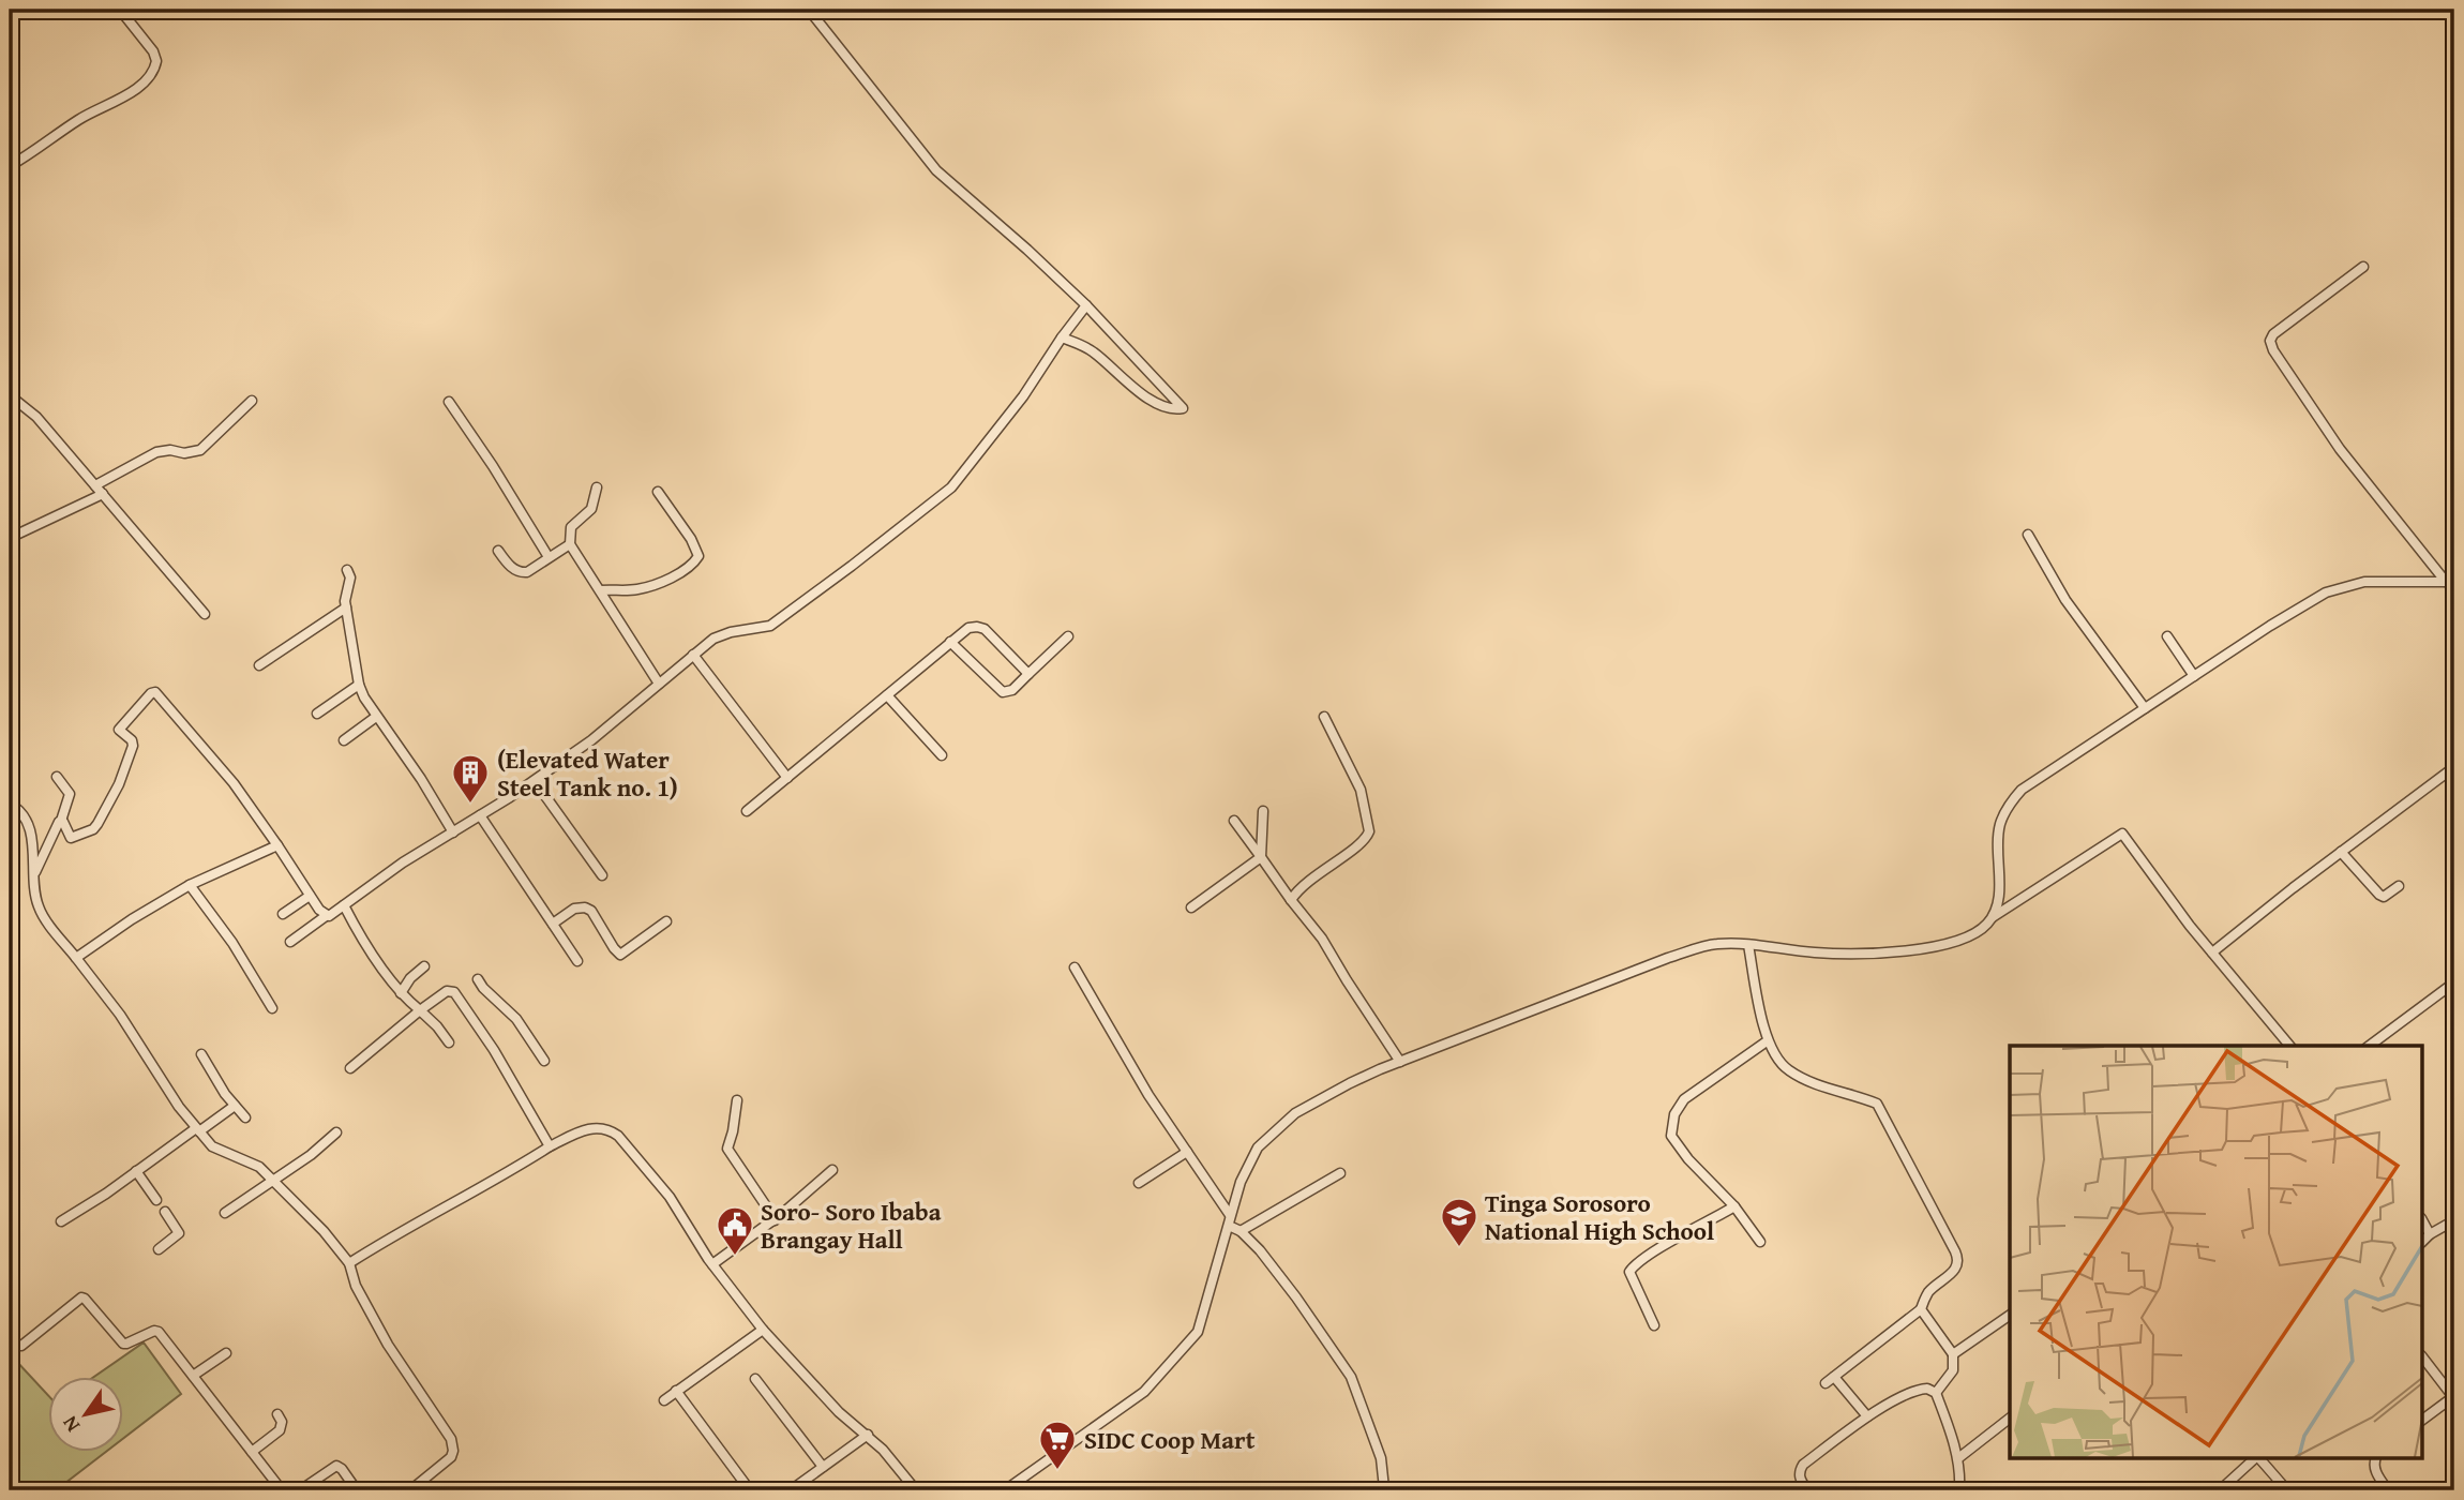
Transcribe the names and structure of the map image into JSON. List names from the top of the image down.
{
  "places": {
    "building": ["(Elevated Water Steel Tank no. 1)"],
    "school or university": ["Tinga Sorosoro National High School"],
    "public building": ["Soro- Soro Ibaba Brangay Hall"],
    "supermarket": ["SIDC Coop Mart"]
  },
  "north": "bottom left"
}
